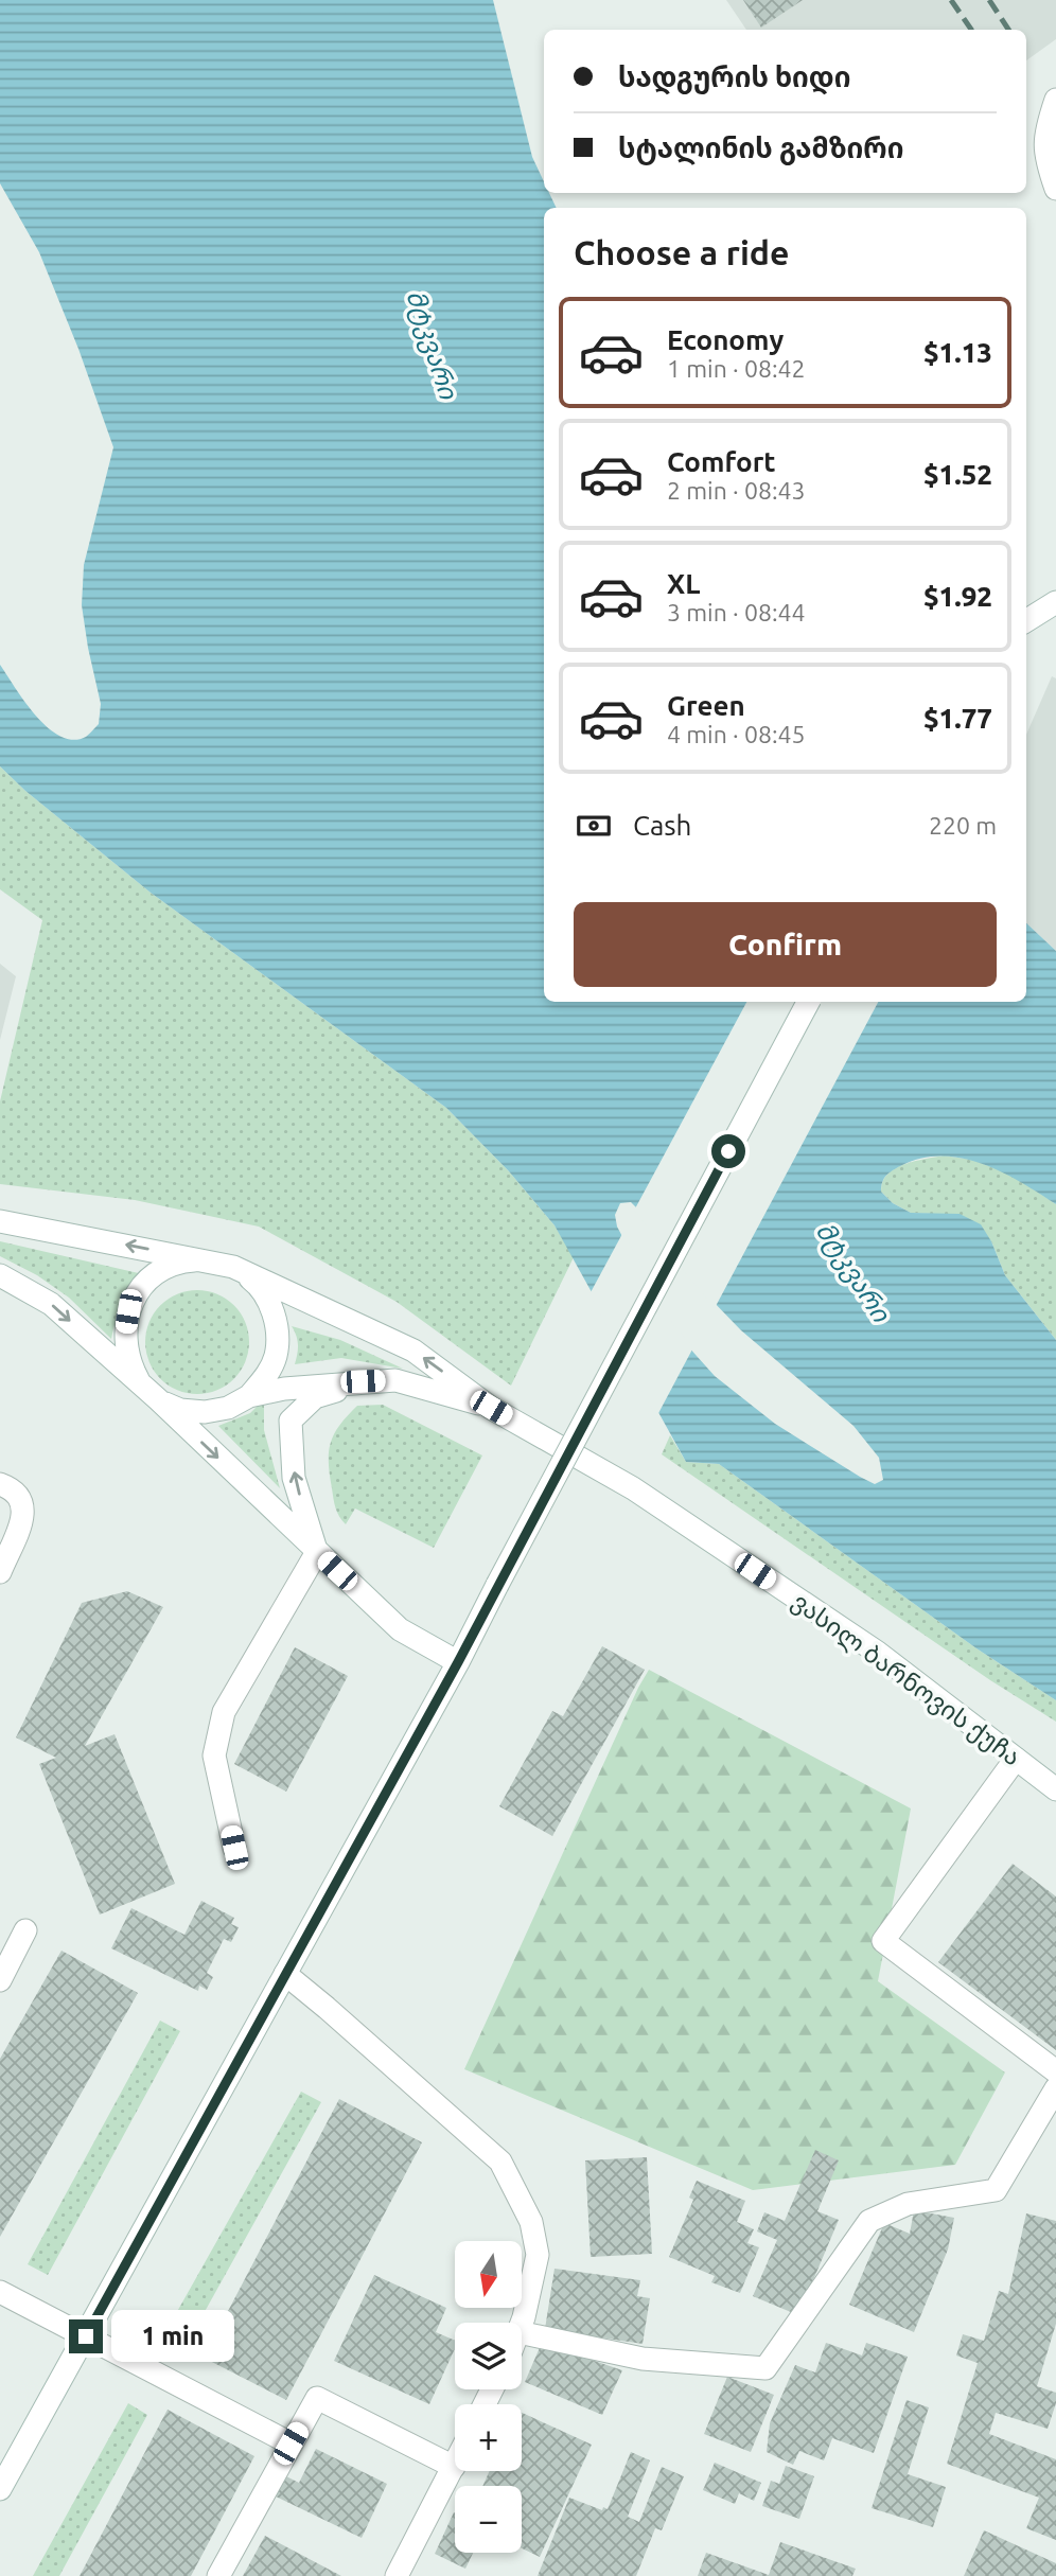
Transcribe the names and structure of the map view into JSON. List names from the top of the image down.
{
  "streets": {
    "street": ["ვასილ ბარნოვის ქუჩა"]
  },
  "water": ["მტკვარი"],
  "north": "bottom",
  "page": {
    "banner": ["სადგურის ხიდი", "სტალინის გამზირი"],
    "heading": "Choose a ride",
    "list": [
      {
        "name": "Economy",
        "note": "1 min · 08:42",
        "value": "$1.13"
      },
      {
        "name": "Comfort",
        "note": "2 min · 08:43",
        "value": "$1.52"
      },
      {
        "name": "XL",
        "note": "3 min · 08:44",
        "value": "$1.92"
      },
      {
        "name": "Green",
        "note": "4 min · 08:45",
        "value": "$1.77"
      }
    ],
    "pay": ["Cash", "220 m"],
    "buttons": "Confirm",
    "map_buttons": ["+", "−"],
    "bubble": "1 min"
  }
}
